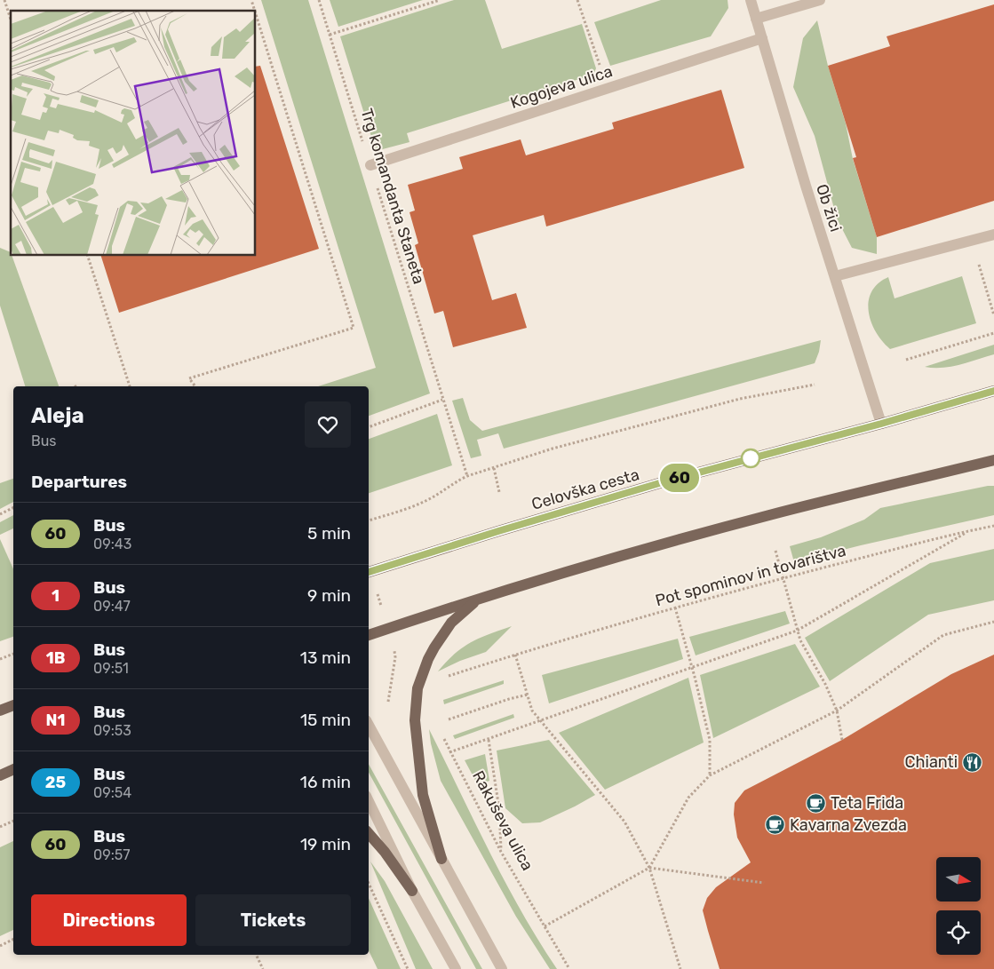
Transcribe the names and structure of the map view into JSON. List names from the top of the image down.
{
  "streets": {
    "main road": ["Celovška cesta"],
    "street": ["Kogojeva ulica", "Ob žici"],
    "path": ["Trg komandanta Staneta", "Pot spominov in tovarištva", "Rakuševa ulica"]
  },
  "crossings": [
    ["Kogojeva ulica", "Trg komandanta Staneta"],
    ["Kogojeva ulica", "Ob žici"],
    ["Ob žici", "Celovška cesta"]
  ],
  "places": {
    "restaurant": ["Chianti"],
    "cafe": ["Teta Frida", "Kavarna Zvezda"]
  },
  "lines": ["bus line 60"],
  "north": "right",
  "page": {
    "on_map": "60",
    "heading": [
      ["Aleja", "Bus"],
      "Departures"
    ],
    "list": [
      {
        "mark": "60",
        "name": "Bus",
        "note": "09:43",
        "value": "5 min"
      },
      {
        "mark": "1",
        "name": "Bus",
        "note": "09:47",
        "value": "9 min"
      },
      {
        "mark": "1B",
        "name": "Bus",
        "note": "09:51",
        "value": "13 min"
      },
      {
        "mark": "N1",
        "name": "Bus",
        "note": "09:53",
        "value": "15 min"
      },
      {
        "mark": "25",
        "name": "Bus",
        "note": "09:54",
        "value": "16 min"
      },
      {
        "mark": "60",
        "name": "Bus",
        "note": "09:57",
        "value": "19 min"
      }
    ],
    "buttons": ["Directions", "Tickets"]
  }
}
